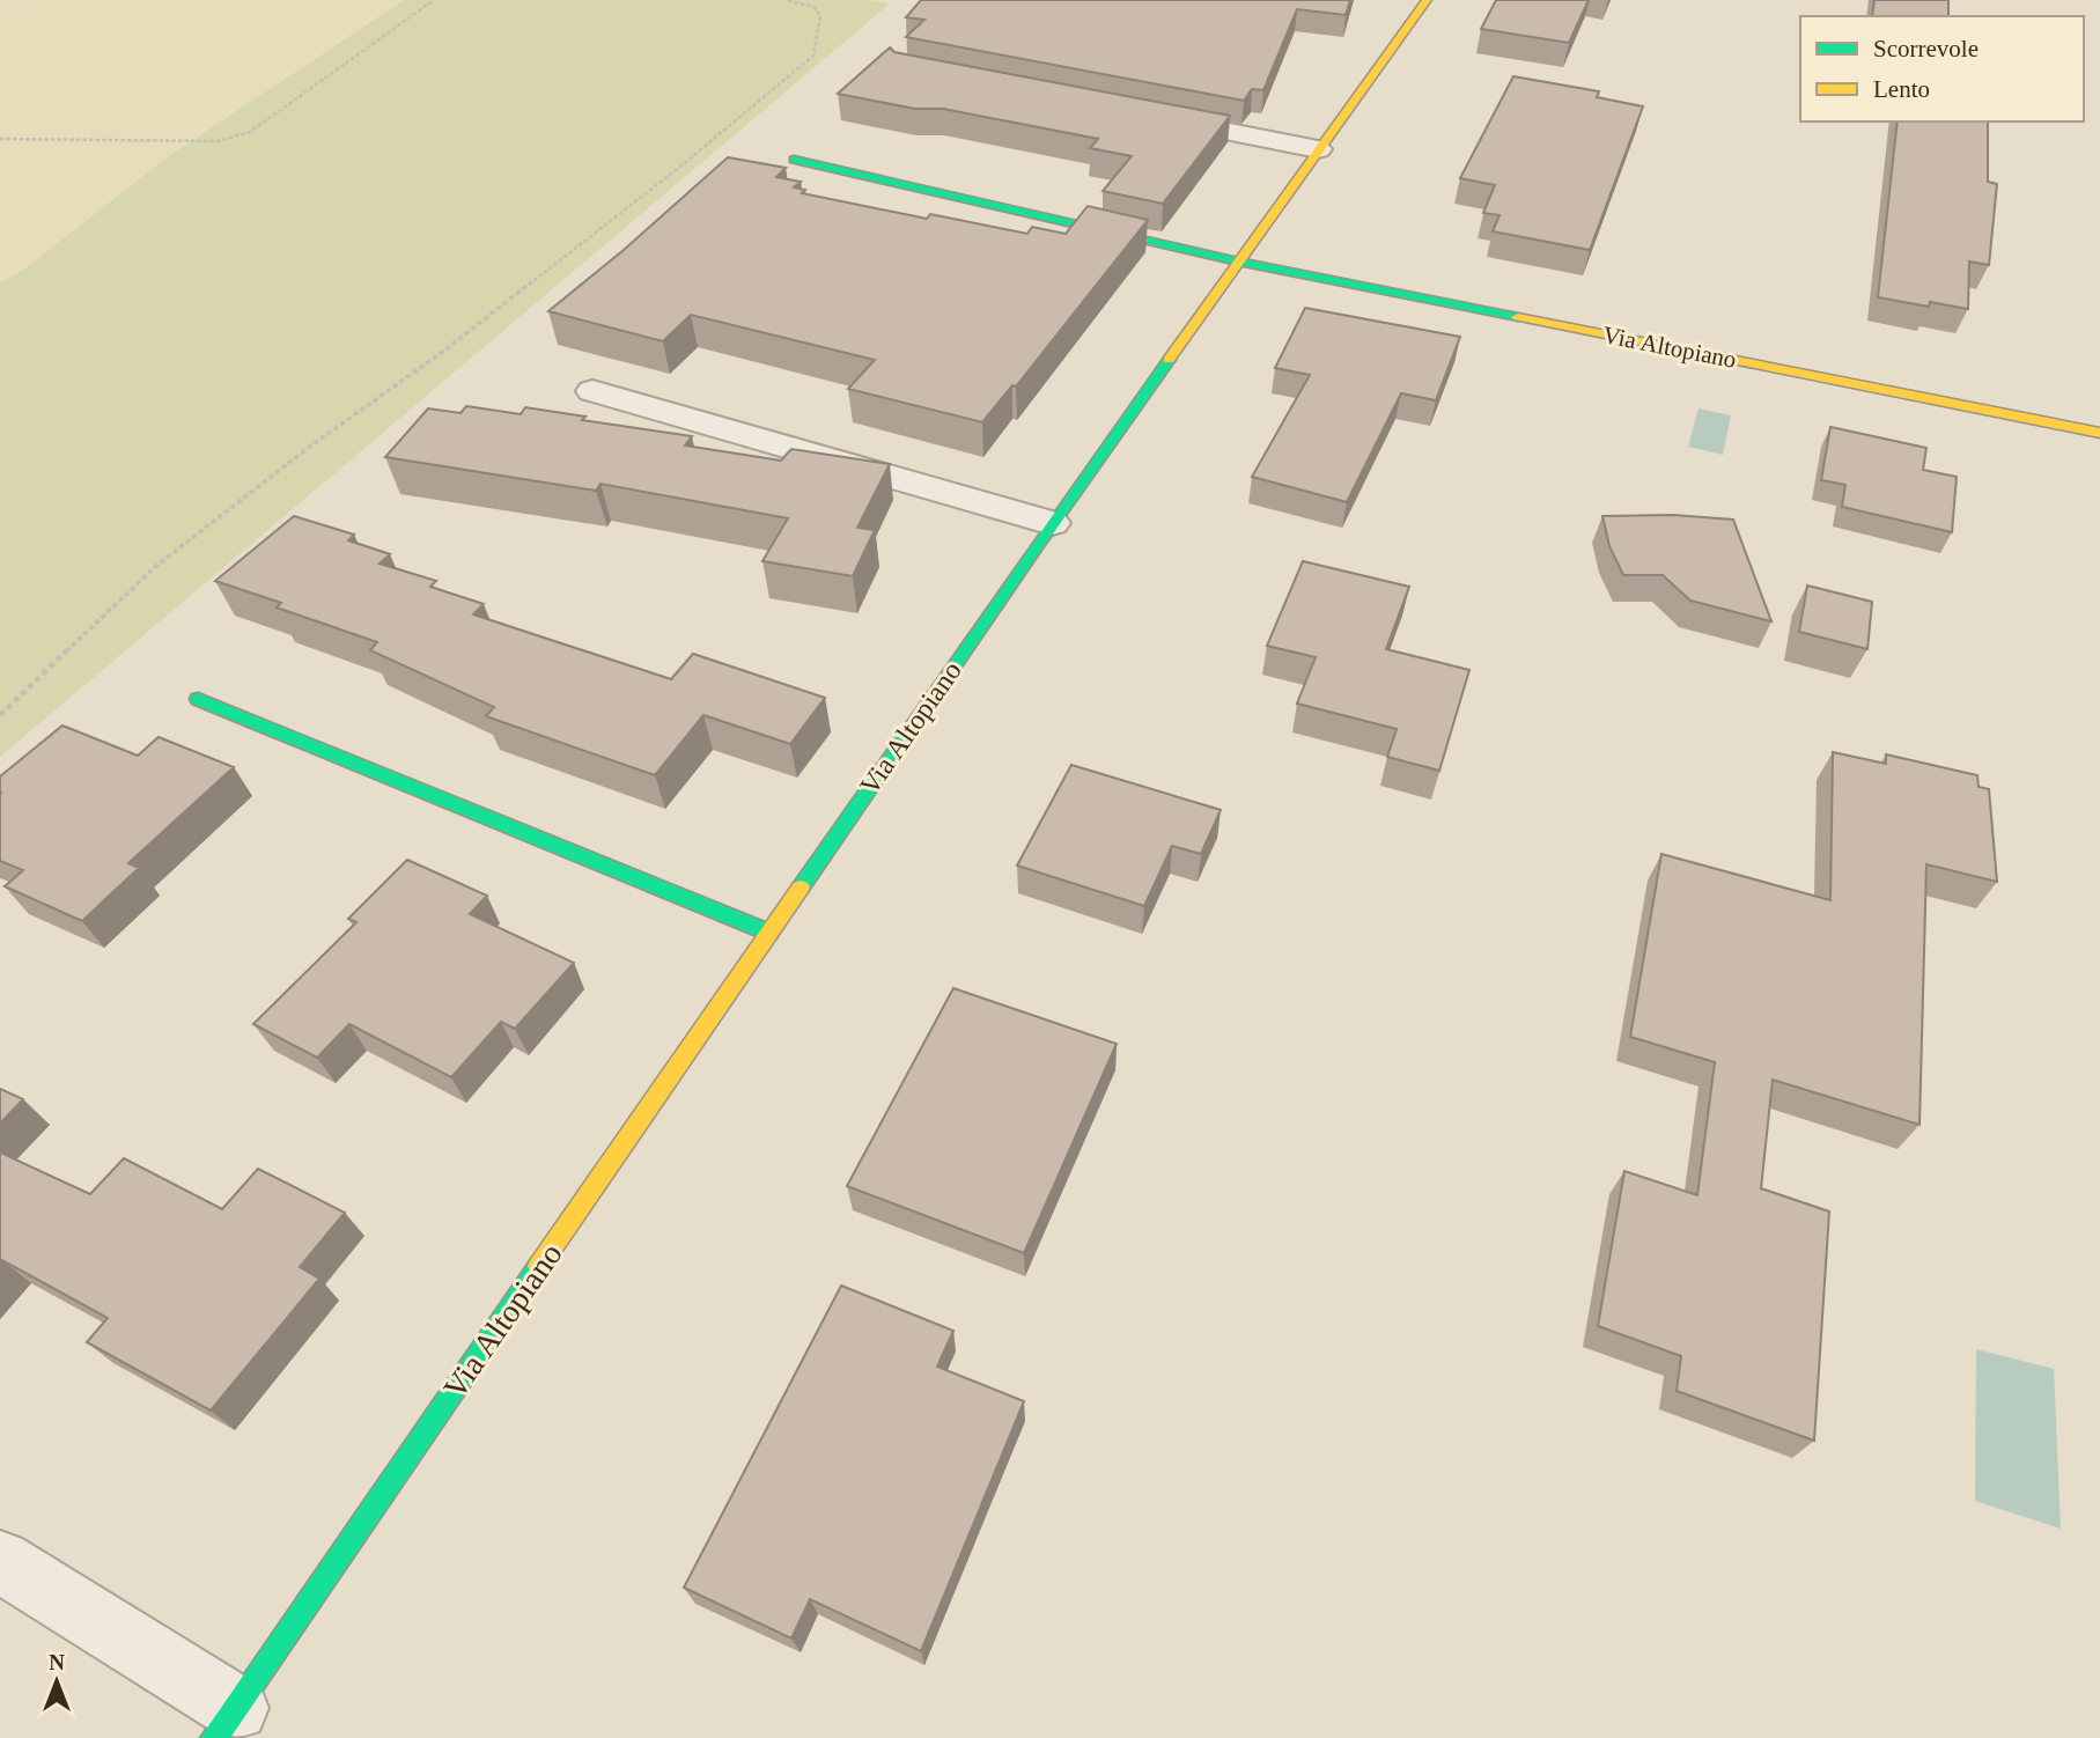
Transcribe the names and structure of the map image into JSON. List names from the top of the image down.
{
  "streets": {
    "street": ["Via Altopiano"]
  },
  "legend": ["Scorrevole", "Lento"],
  "north": "top"
}
